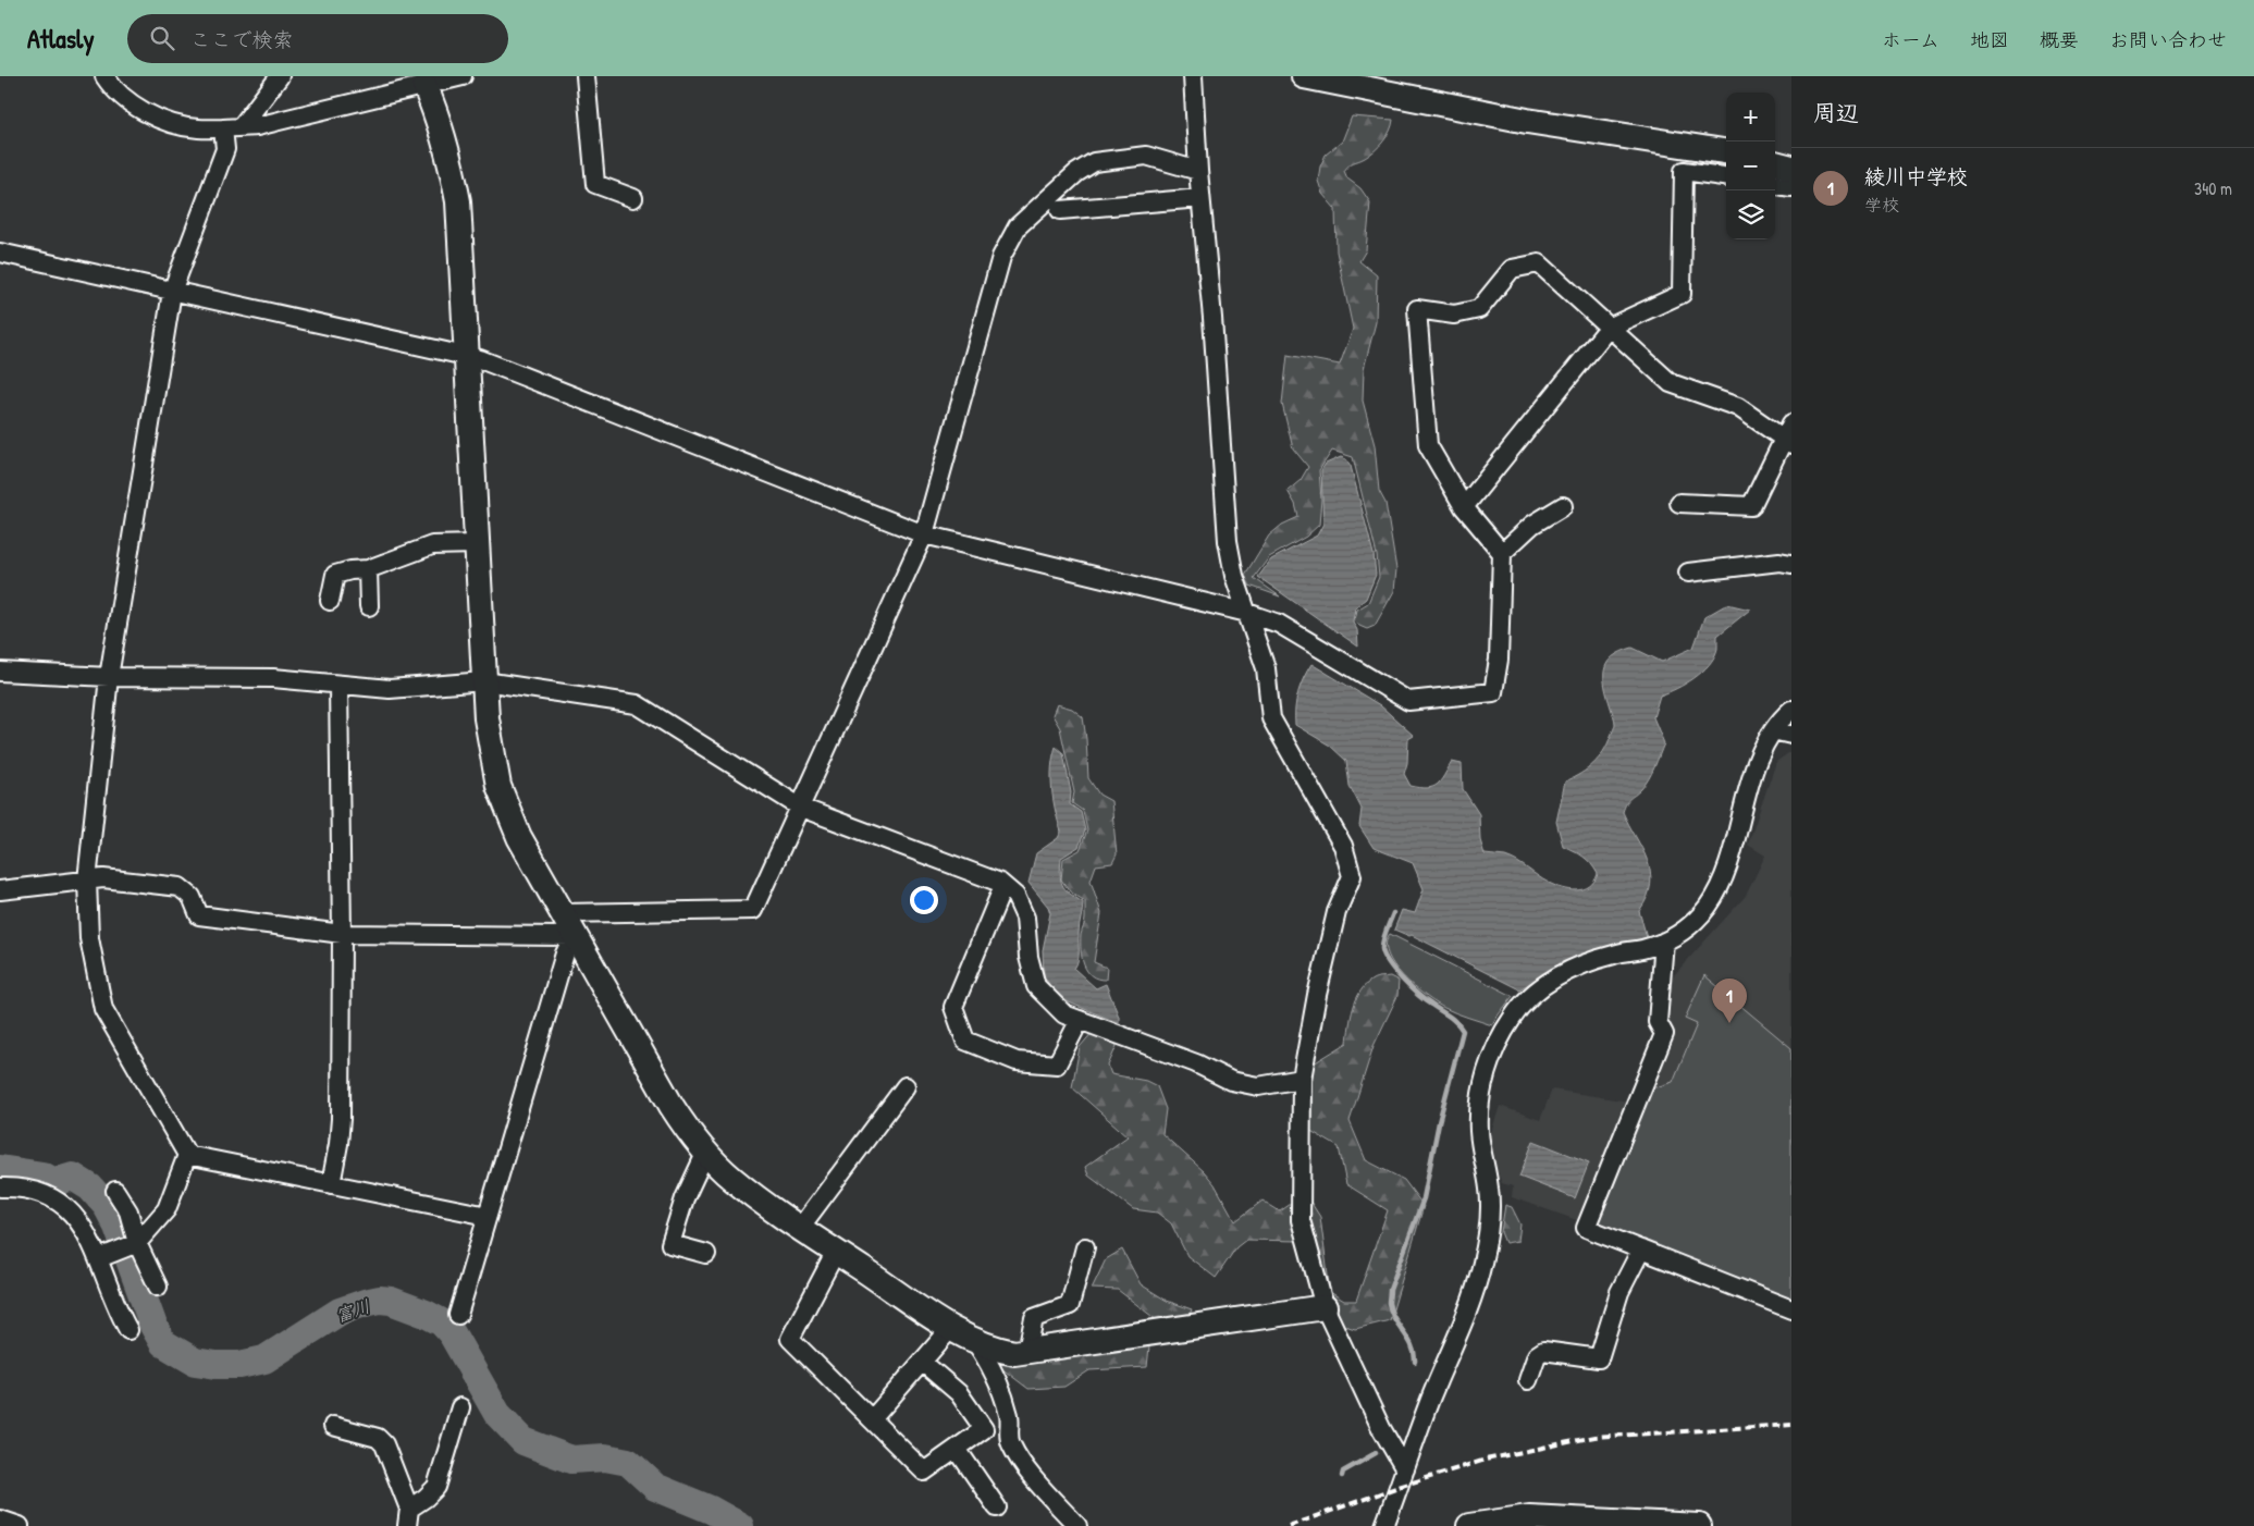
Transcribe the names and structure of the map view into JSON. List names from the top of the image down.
{
  "water": ["富川"],
  "page": {
    "header": "Atlasly",
    "search": "ここで検索",
    "nav": [
      "ホーム",
      "地図",
      "概要",
      "お問い合わせ"
    ],
    "heading": "周辺",
    "map_buttons": ["+", "−"],
    "list": [
      {
        "mark": "1",
        "name": "綾川中学校",
        "note": "学校",
        "value": "340 m"
      }
    ],
    "pins": "1"
  }
}
